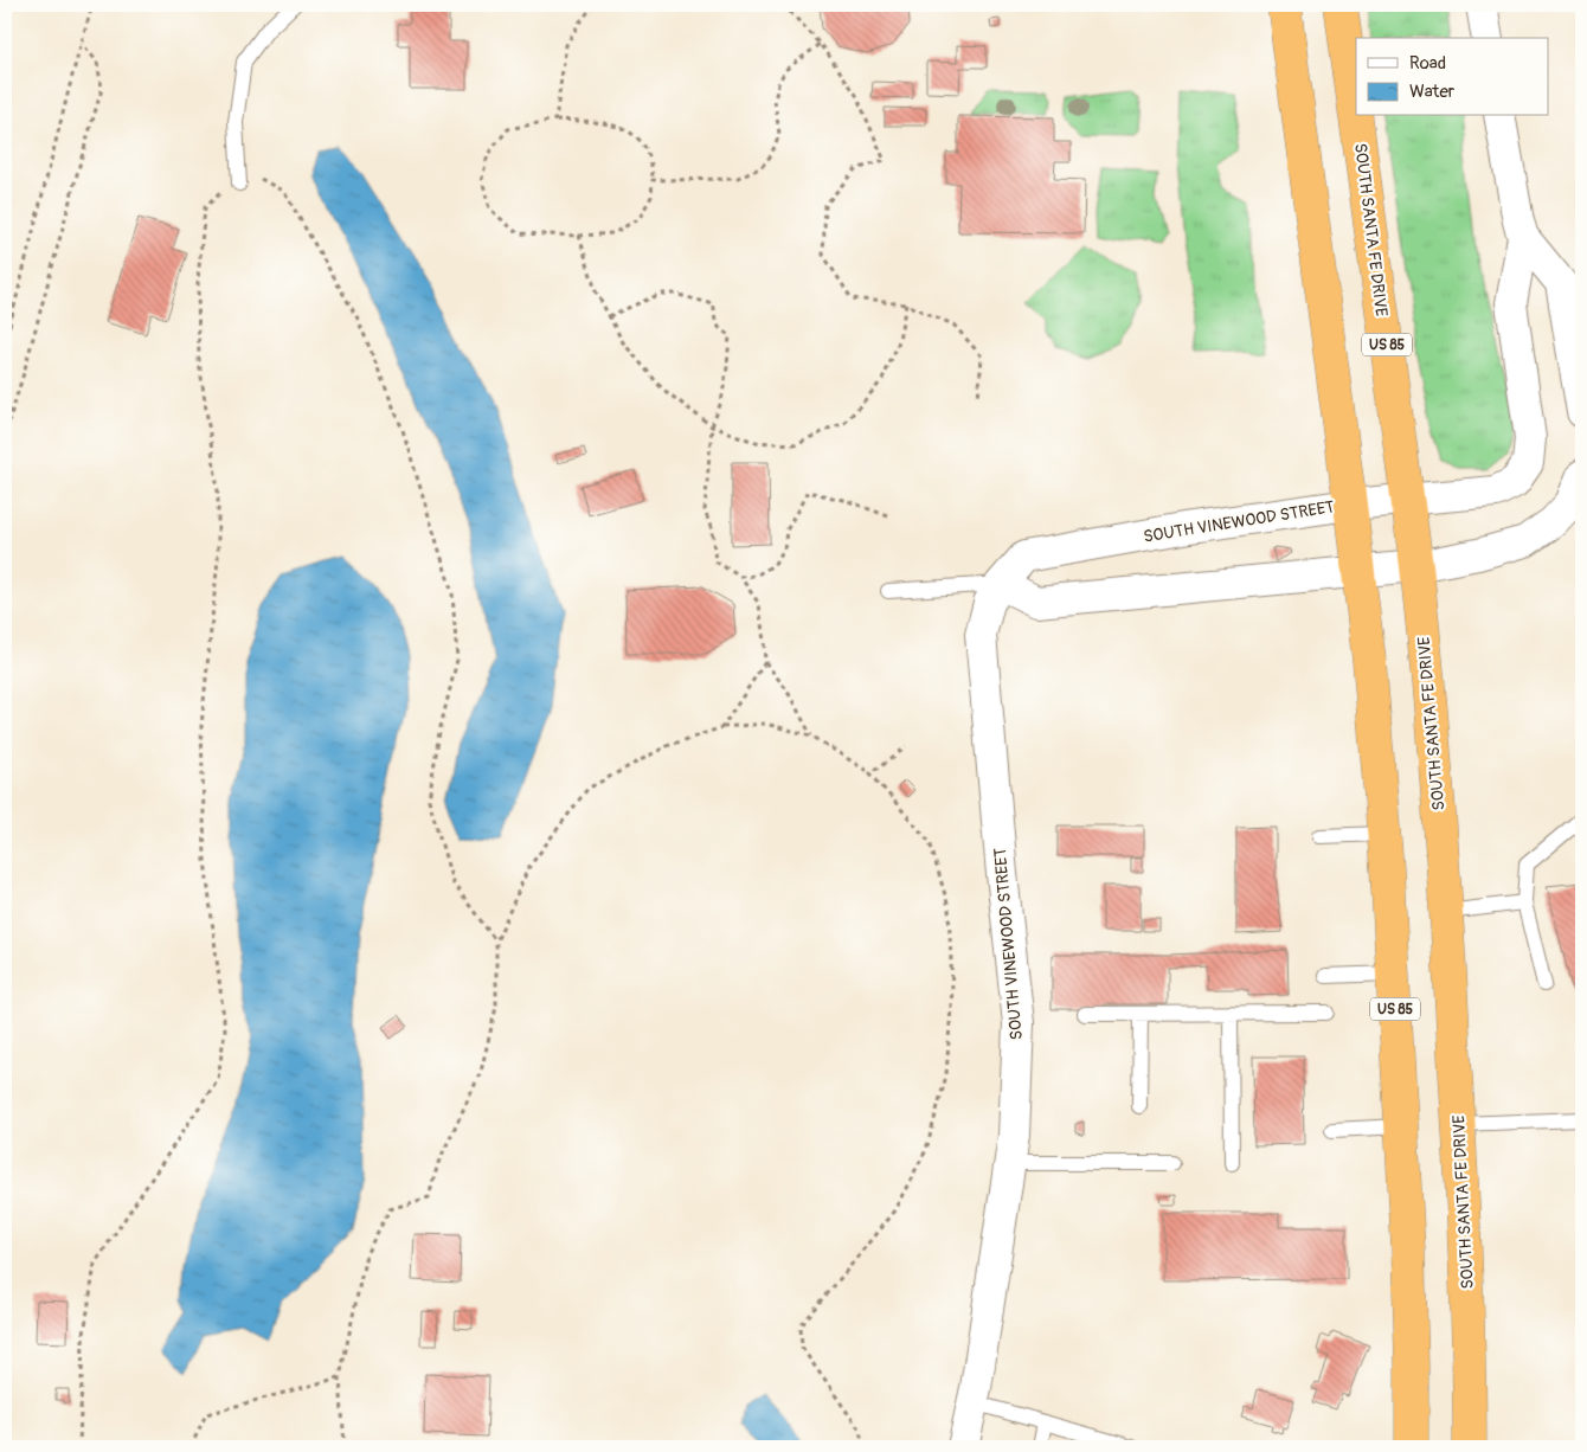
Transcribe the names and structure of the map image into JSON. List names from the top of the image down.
{
  "streets": {
    "highway": ["SOUTH SANTA FE DRIVE", "US 85"],
    "street": ["SOUTH VINEWOOD STREET"]
  },
  "crossings": [
    ["SOUTH SANTA FE DRIVE", "SOUTH VINEWOOD STREET"],
    ["US 85", "SOUTH VINEWOOD STREET"]
  ],
  "legend": ["Road", "Water"]
}
